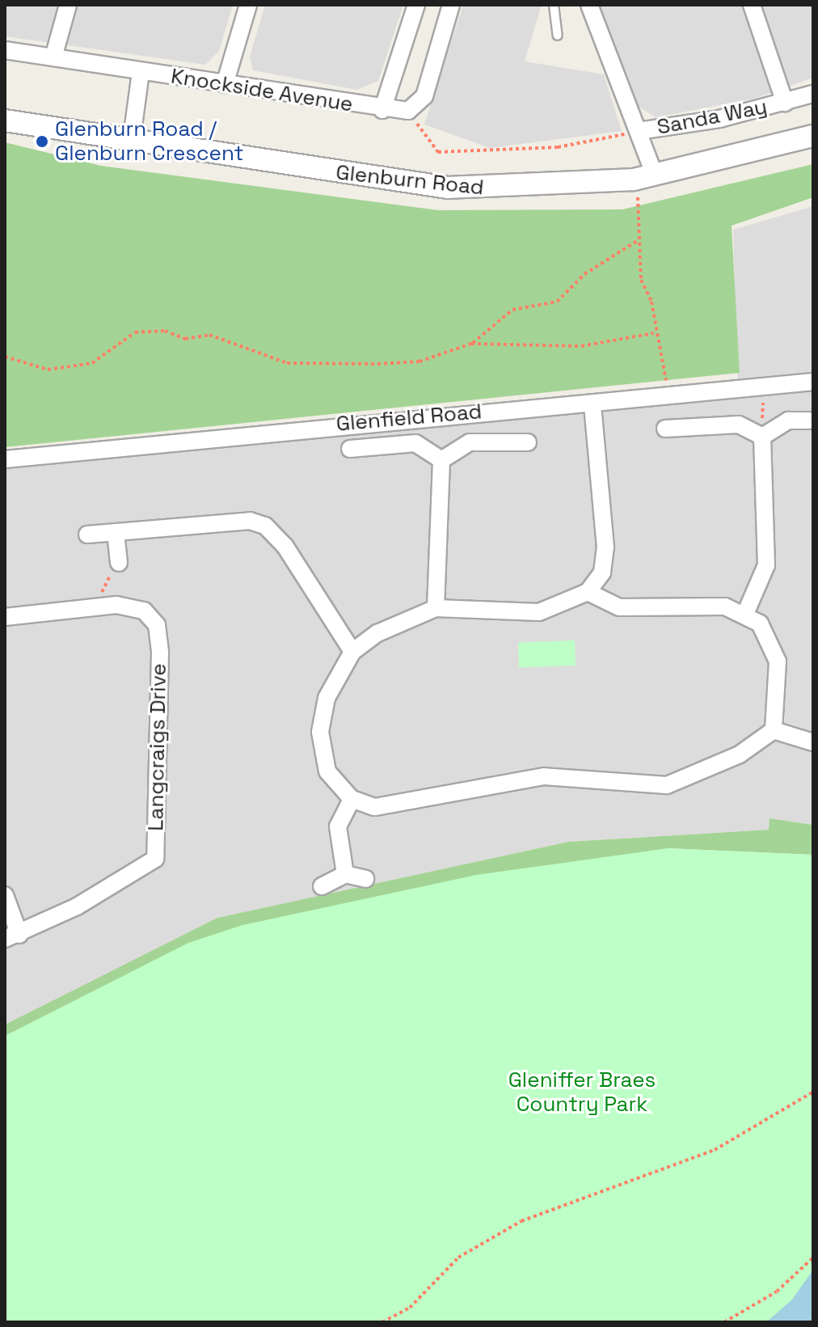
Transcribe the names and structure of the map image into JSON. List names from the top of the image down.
{
  "streets": {
    "street": [
      "Knockside Avenue",
      "Sanda Way",
      "Glenburn Road",
      "Glenfield Road",
      "Langcraigs Drive"
    ]
  },
  "crossings": [
    ["Knockside Avenue", "Glenburn Road"]
  ],
  "parks": ["Gleniffer Braes Country Park"],
  "places": ["Glenburn Road / Glenburn Crescent"]
}
